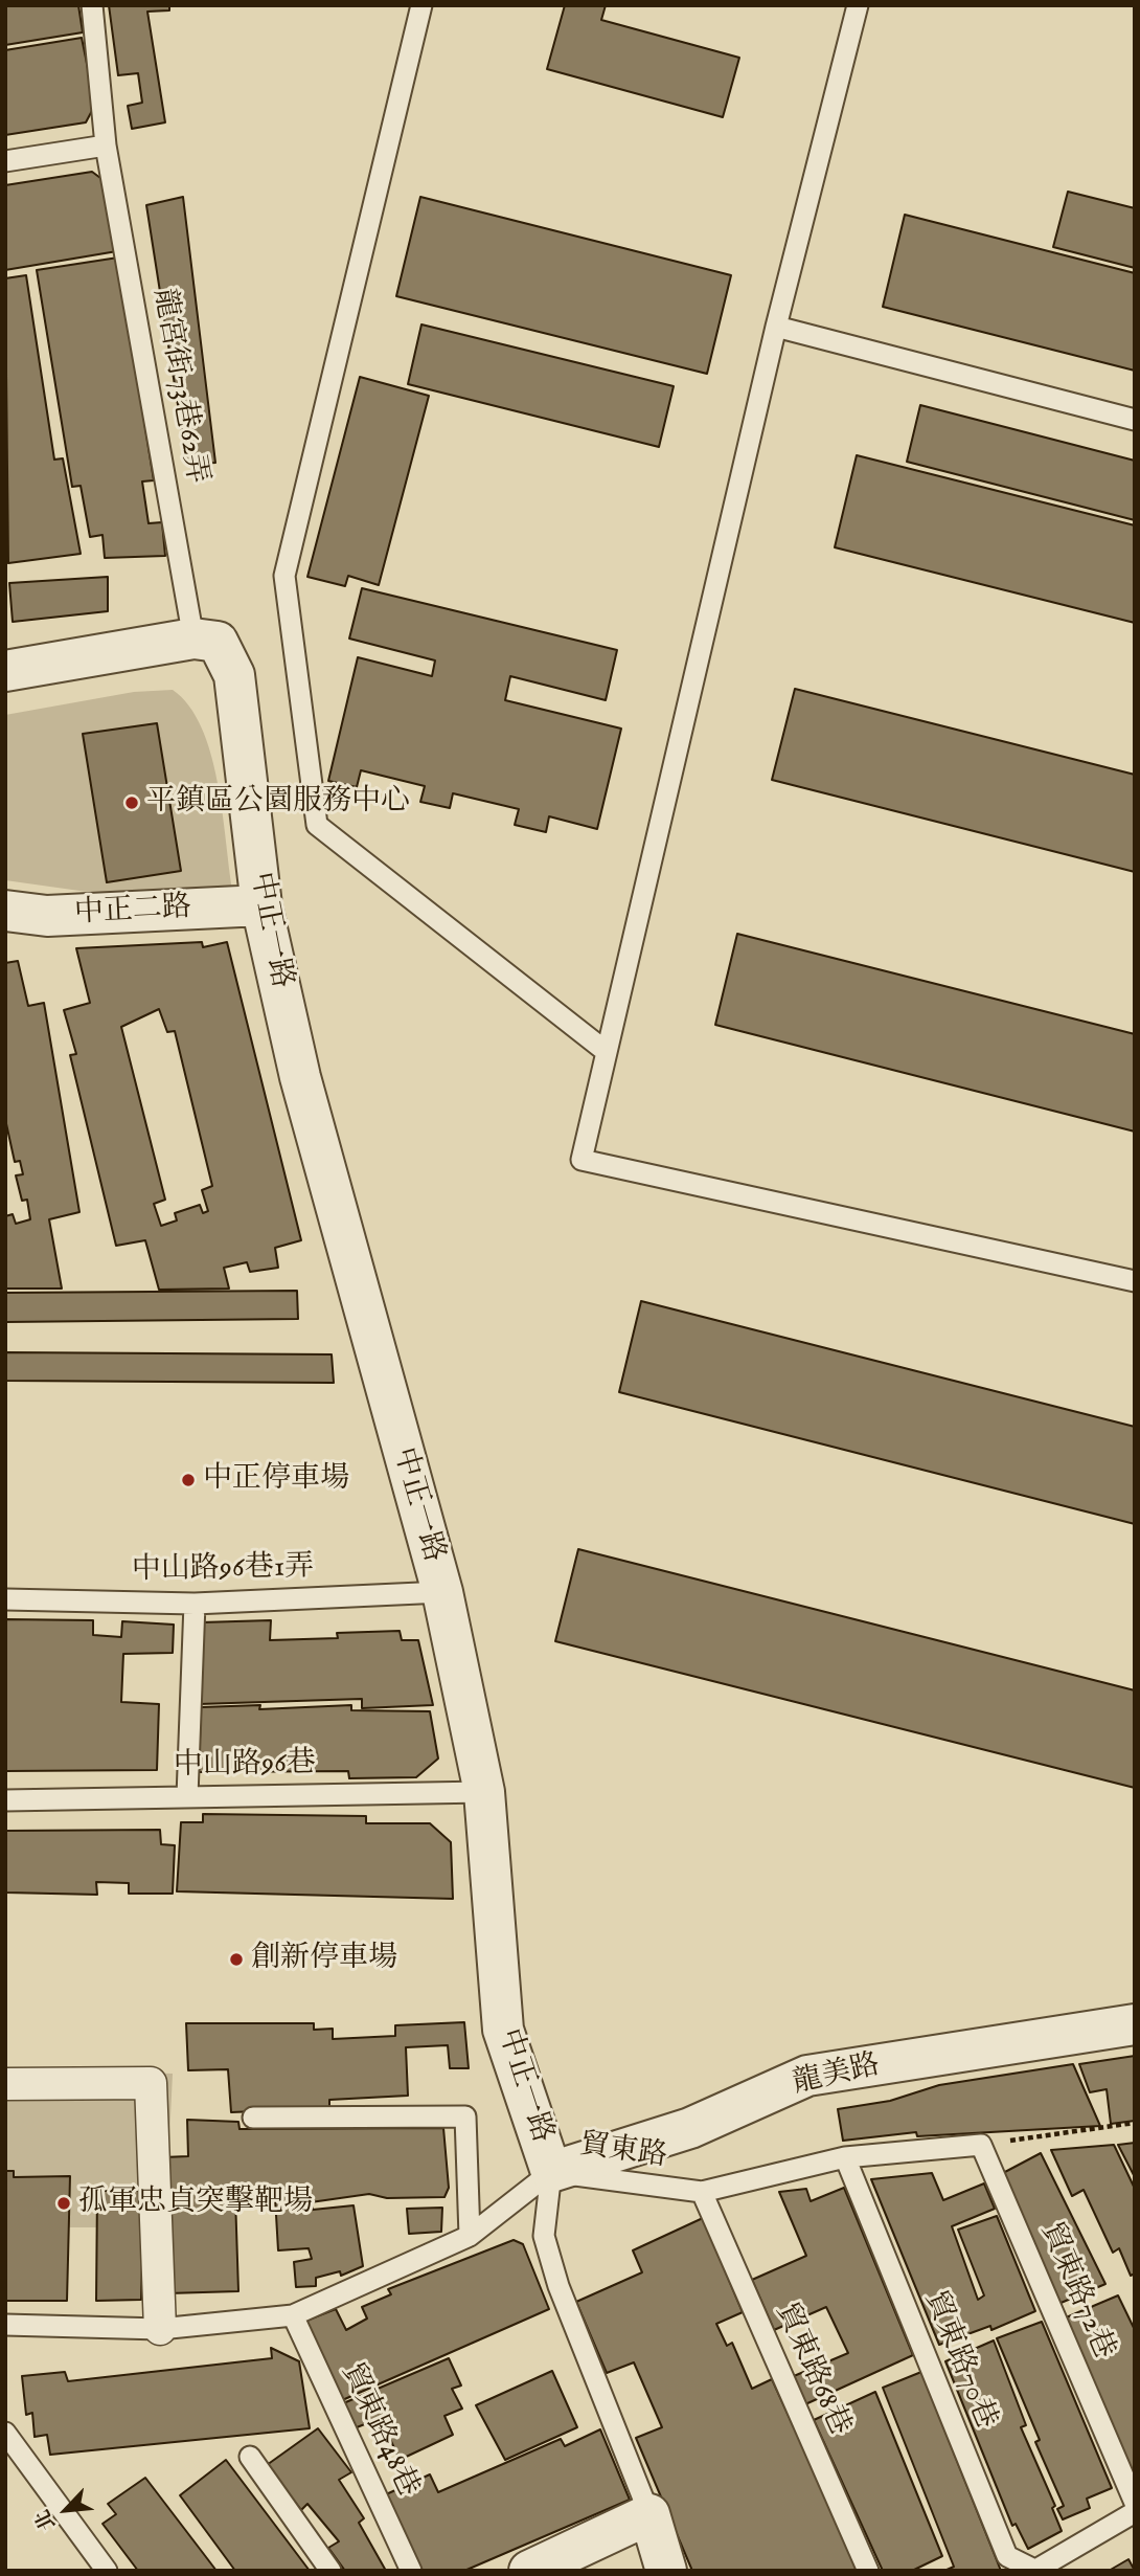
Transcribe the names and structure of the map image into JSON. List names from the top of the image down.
{
  "streets": {
    "street": ["中正二路", "中正一路", "龍美路"],
    "lane": [
      "龍宮街73巷62弄",
      "中山路96巷1弄",
      "中山路96巷",
      "貿東路",
      "貿東路72巷",
      "貿東路70巷",
      "貿東路68巷",
      "貿東路48巷"
    ]
  },
  "crossings": [
    ["龍宮街73巷62弄", "中正一路"],
    ["中正二路", "中正一路"],
    ["中正一路", "中山路96巷1弄"],
    ["中正一路", "中山路96巷"],
    ["中正一路", "龍美路"],
    ["中正一路", "貿東路"],
    ["龍美路", "貿東路"],
    ["貿東路", "貿東路72巷"],
    ["貿東路", "貿東路70巷"],
    ["貿東路", "貿東路68巷"],
    ["貿東路", "貿東路48巷"]
  ],
  "places": [
    "平鎮區公園服務中心",
    "中正停車場",
    "創新停車場",
    "孤軍忠貞突擊靶場"
  ],
  "north": "bottom left"
}
